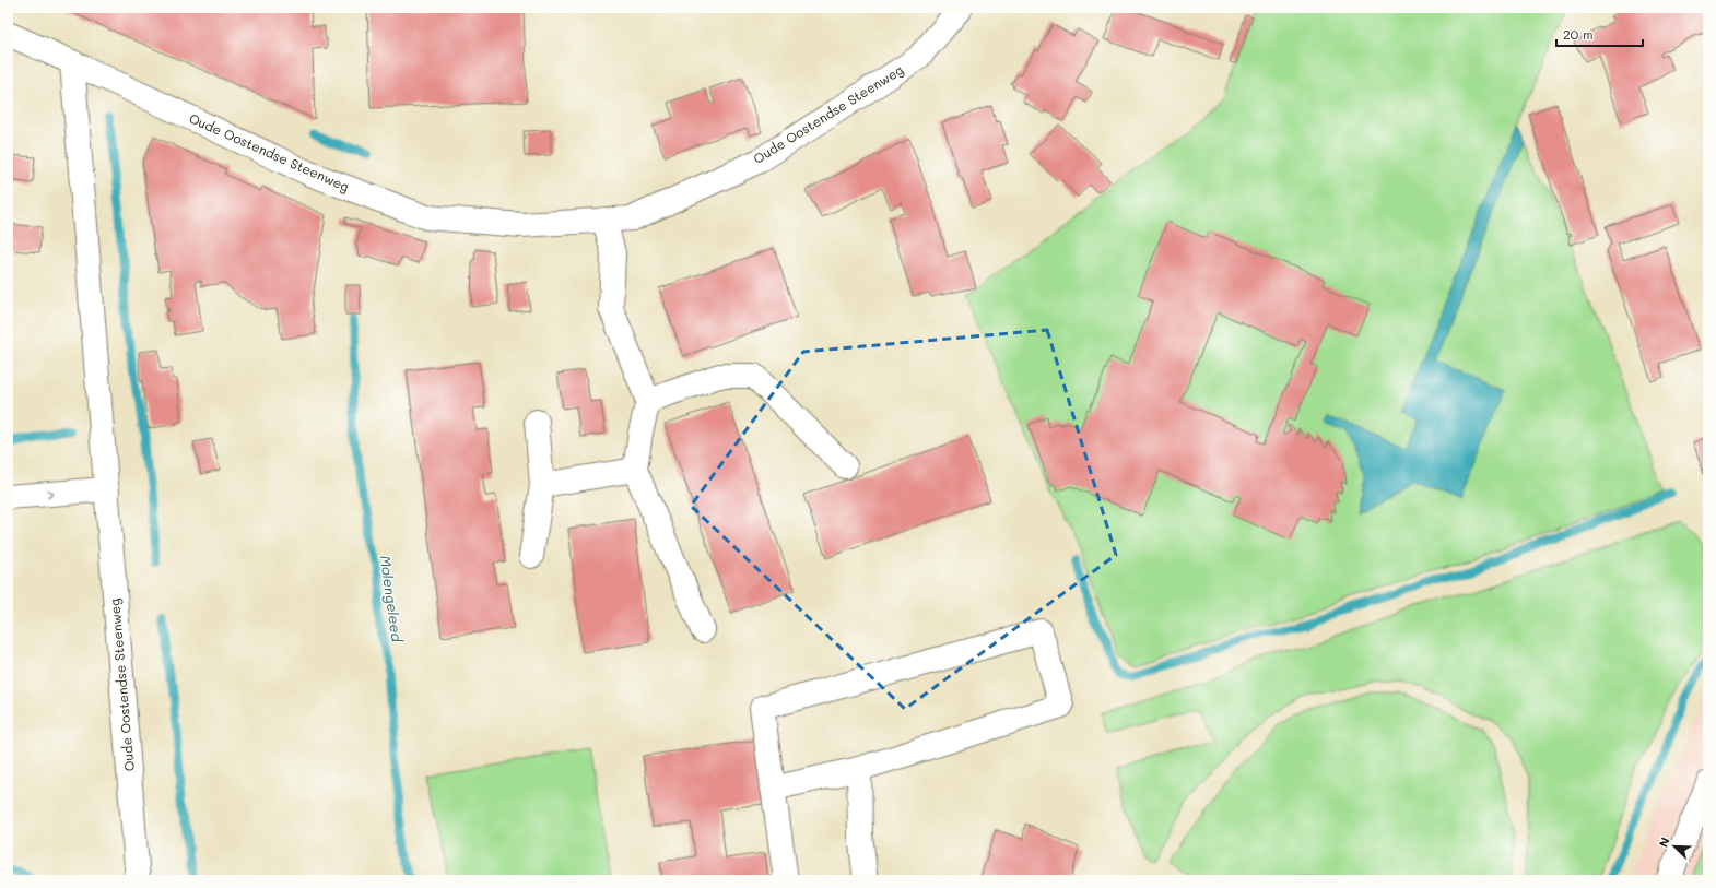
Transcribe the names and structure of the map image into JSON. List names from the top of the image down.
{
  "streets": {
    "street": ["Oude Oostendse Steenweg"]
  },
  "water": ["Molengeleed"],
  "scale_bar": "20 m",
  "north": "top left"
}
